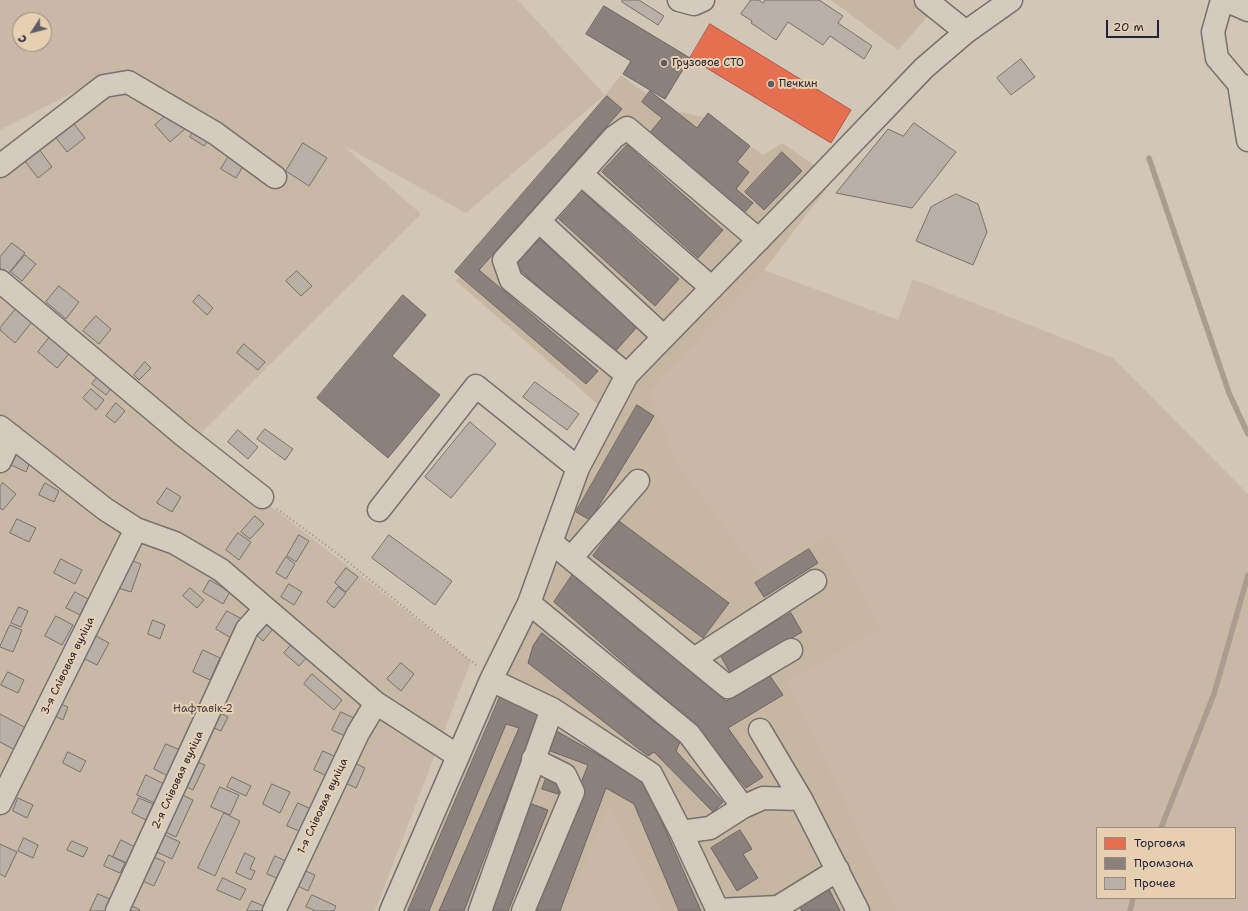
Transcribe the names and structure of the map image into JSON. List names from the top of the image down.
{
  "streets": {
    "street": ["3-я Слівовая вуліца", "2-я Слівовая вуліца", "1-я Слівовая вуліца"]
  },
  "parks": ["Нафтавік-2"],
  "places": ["Грузовое СТО", "Печкин"],
  "legend": ["Торговля", "Промзона", "Прочее"],
  "scale_bar": "20 m",
  "north": "bottom left"
}
